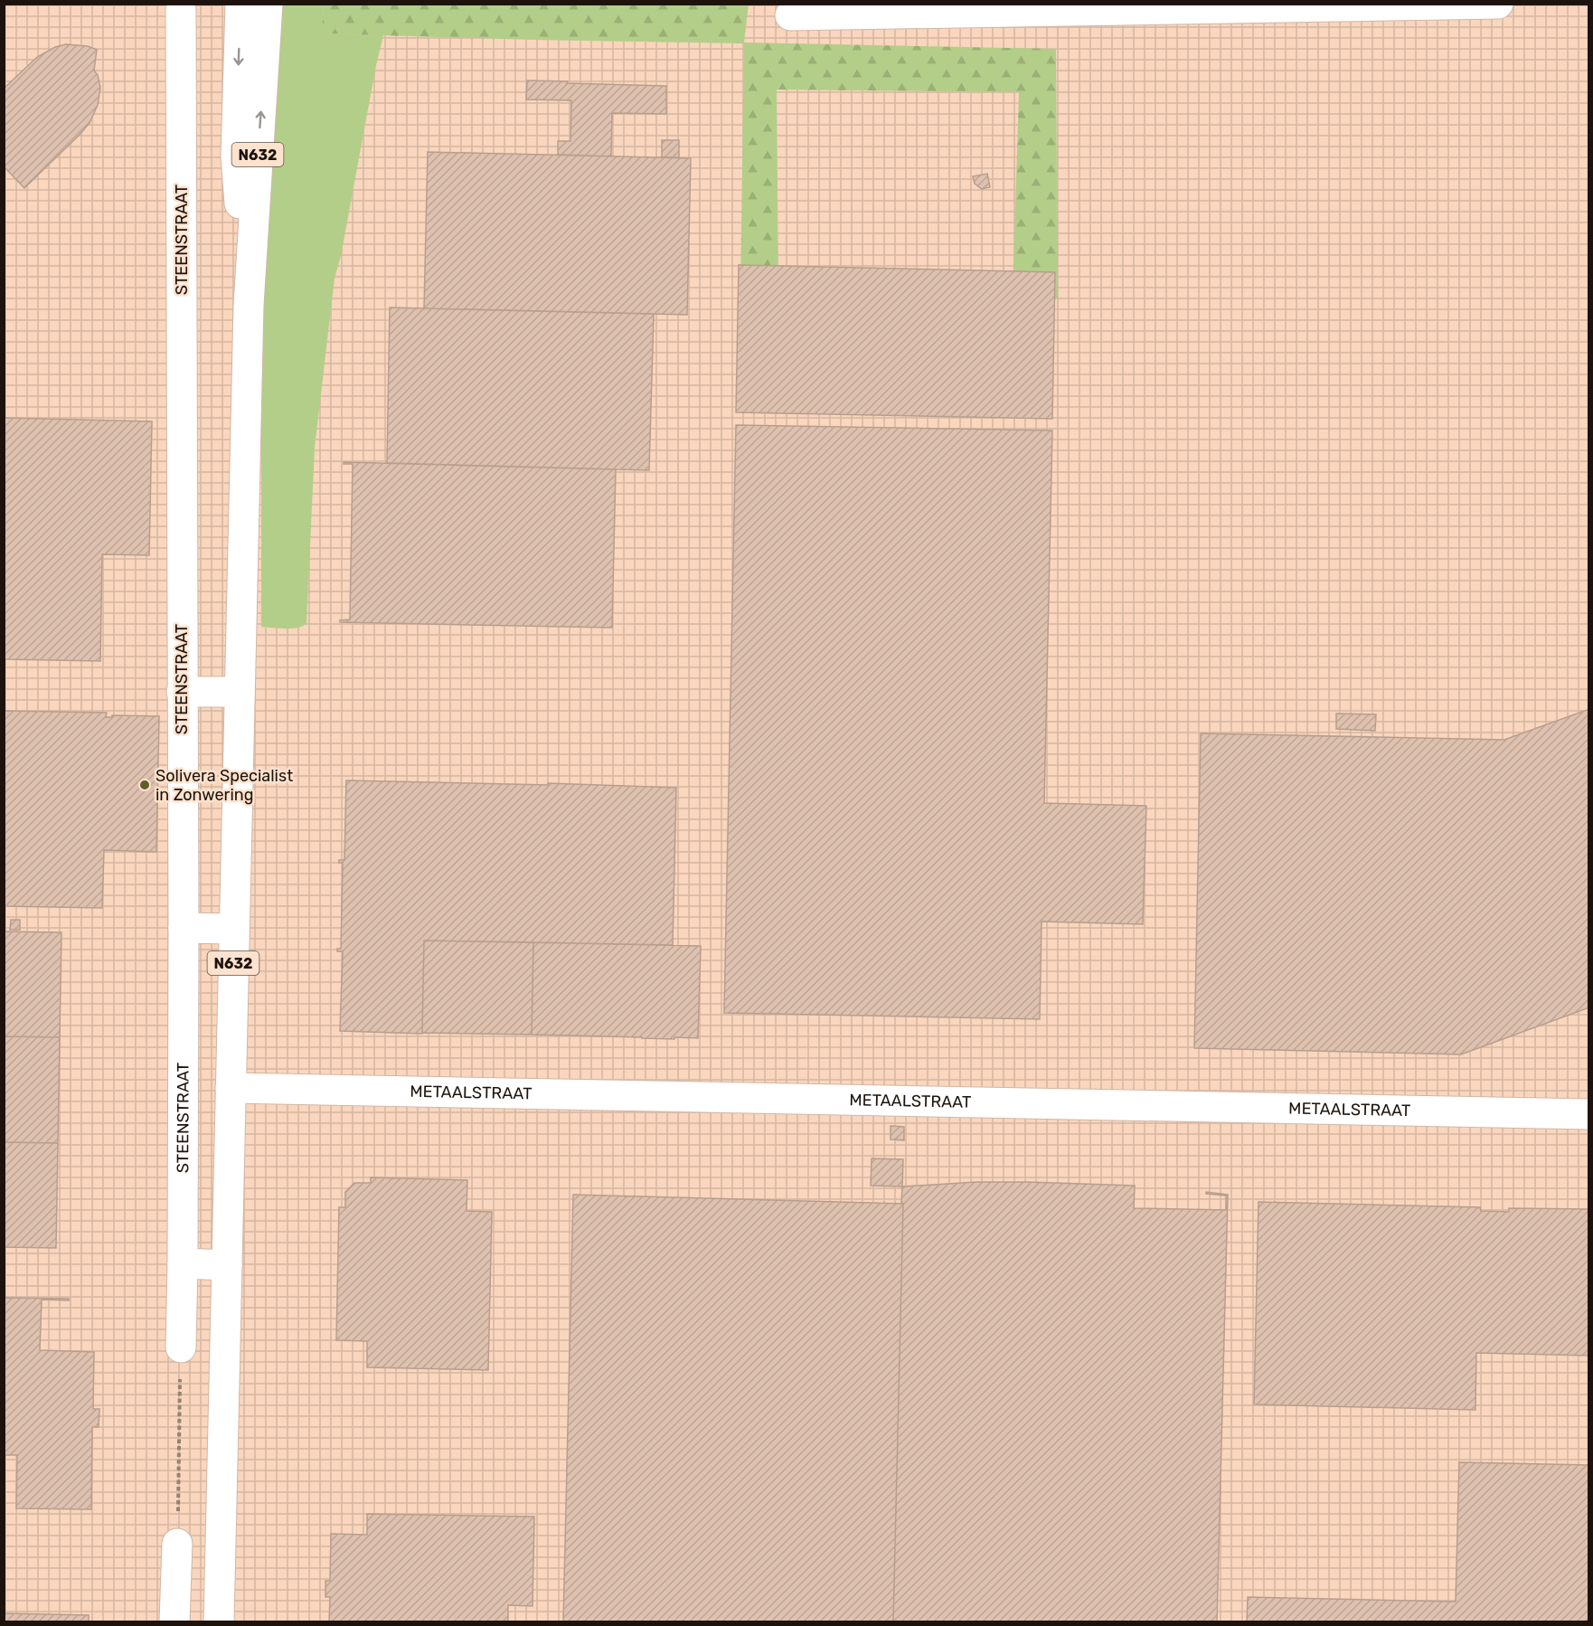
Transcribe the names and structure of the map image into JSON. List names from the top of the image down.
{
  "streets": {
    "street": ["N632", "STEENSTRAAT", "METAALSTRAAT"]
  },
  "crossings": [
    ["N632", "METAALSTRAAT"]
  ],
  "places": ["Solivera Specialist in Zonwering"]
}
